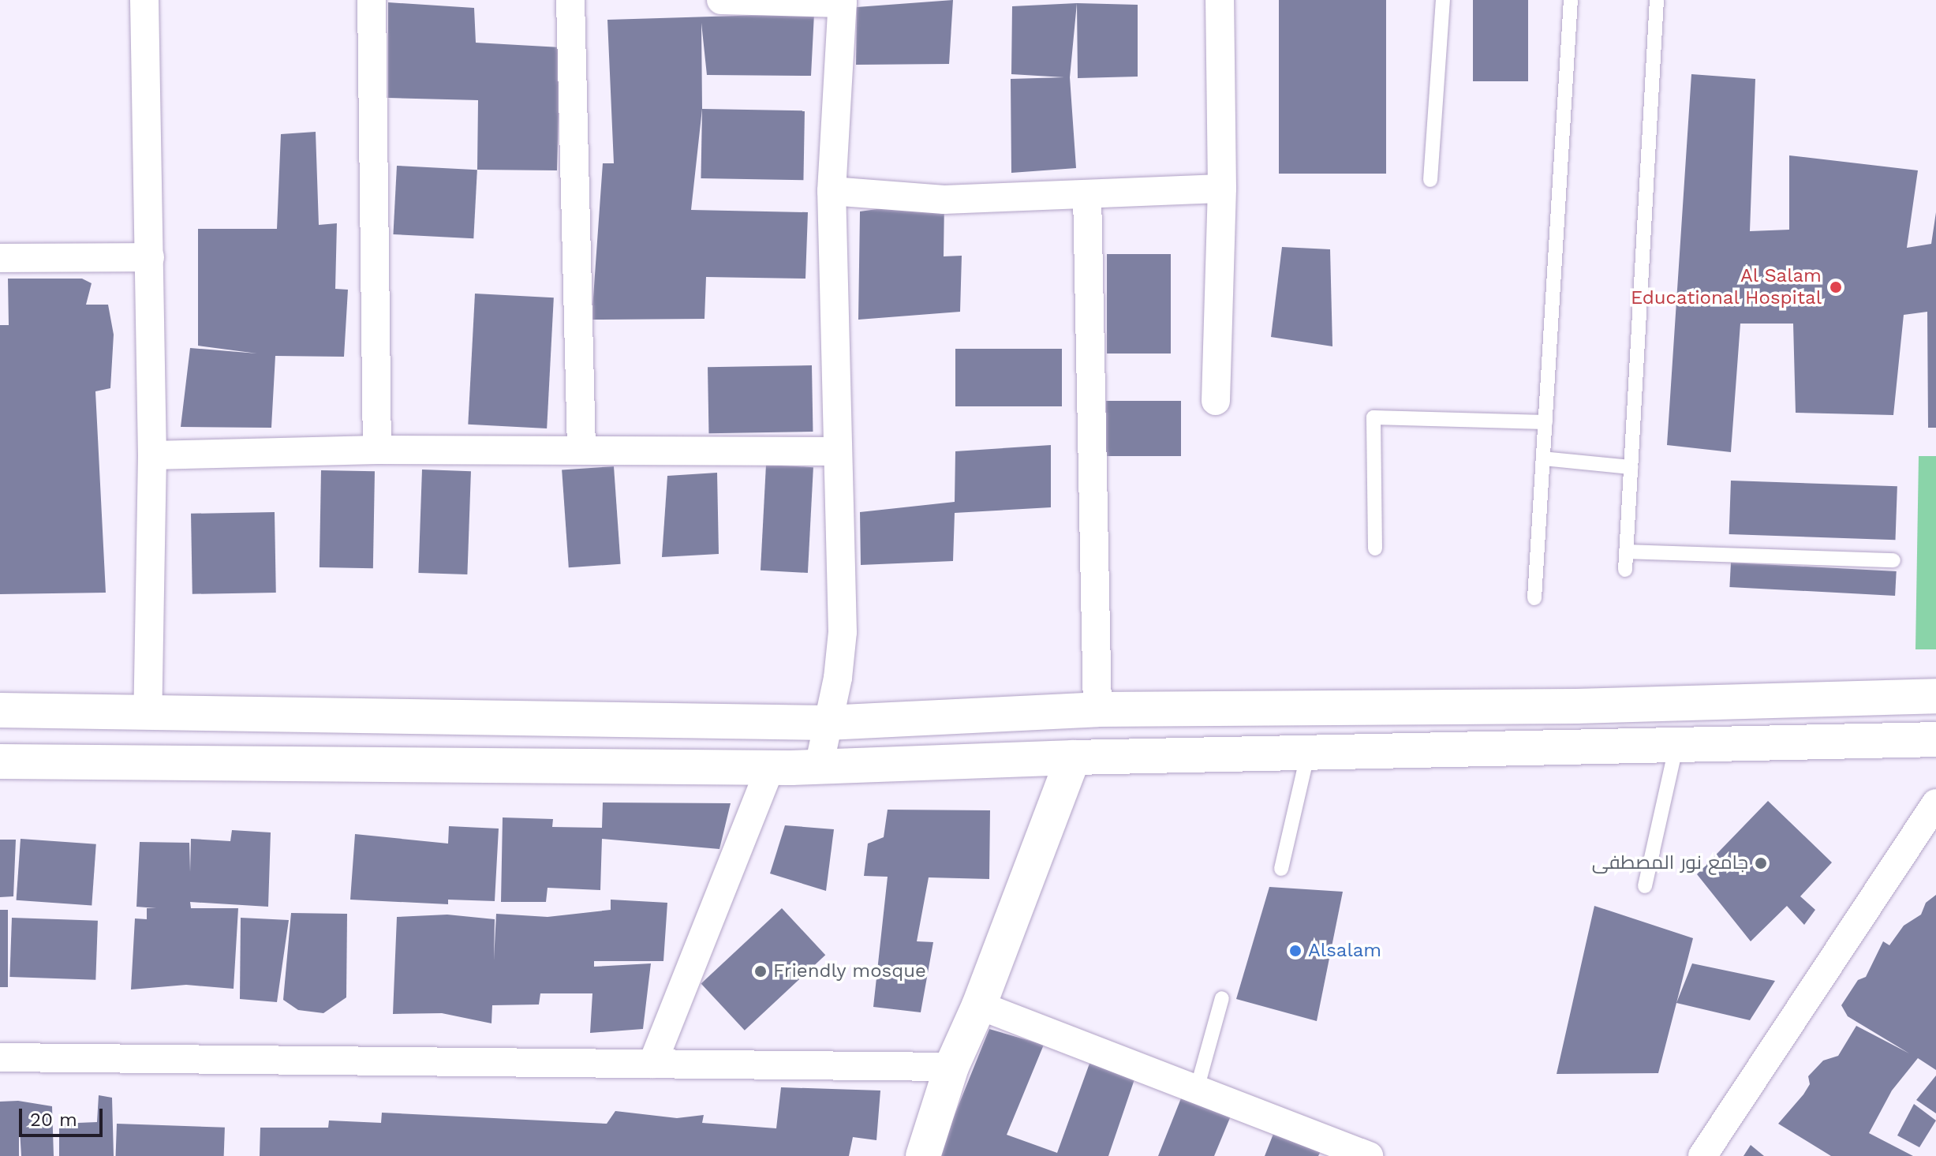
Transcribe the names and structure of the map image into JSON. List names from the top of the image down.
{
  "places": [
    "Al Salam Educational Hospital",
    "جامع نور المصطفى",
    "Alsalam",
    "Friendly mosque"
  ],
  "scale_bar": "20 m"
}
